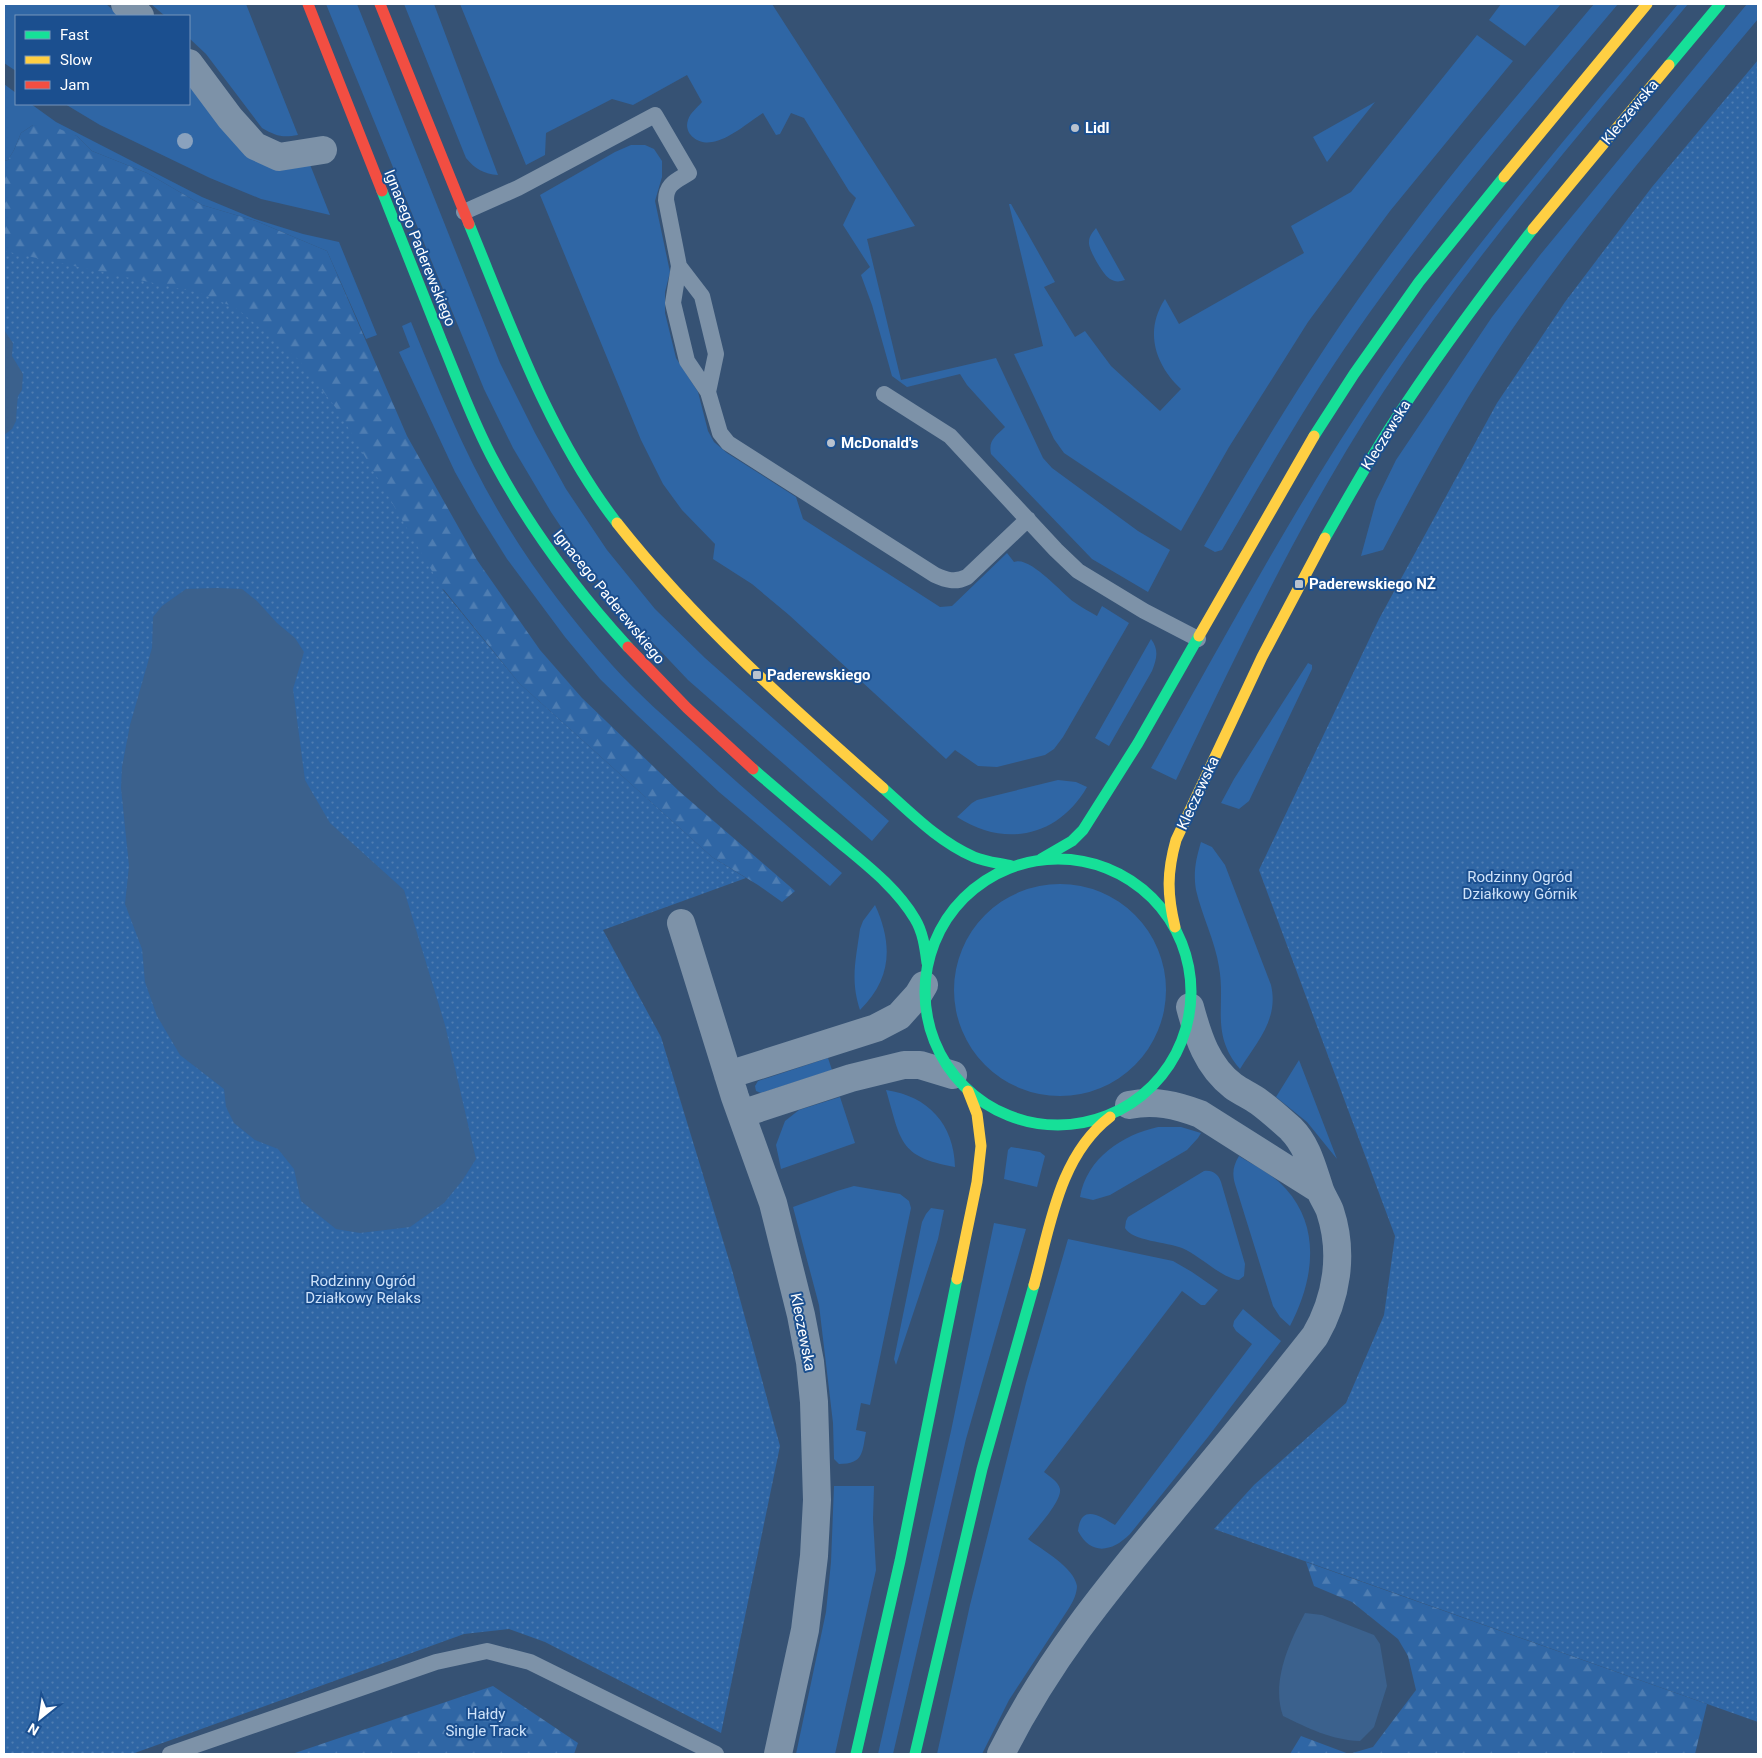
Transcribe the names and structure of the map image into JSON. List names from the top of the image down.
{
  "streets": {
    "main road": ["Kleczewska", "Ignacego Paderewskiego"]
  },
  "parks": ["Rodzinny Ogród Działkowy Górnik", "Rodzinny Ogród Działkowy Relaks", "Hałdy Single Track"],
  "places": {
    "other": ["Lidl", "McDonald's"],
    "transit": ["Paderewskiego NŻ", "Paderewskiego"]
  },
  "legend": ["Fast", "Slow", "Jam"],
  "north": "bottom left"
}
